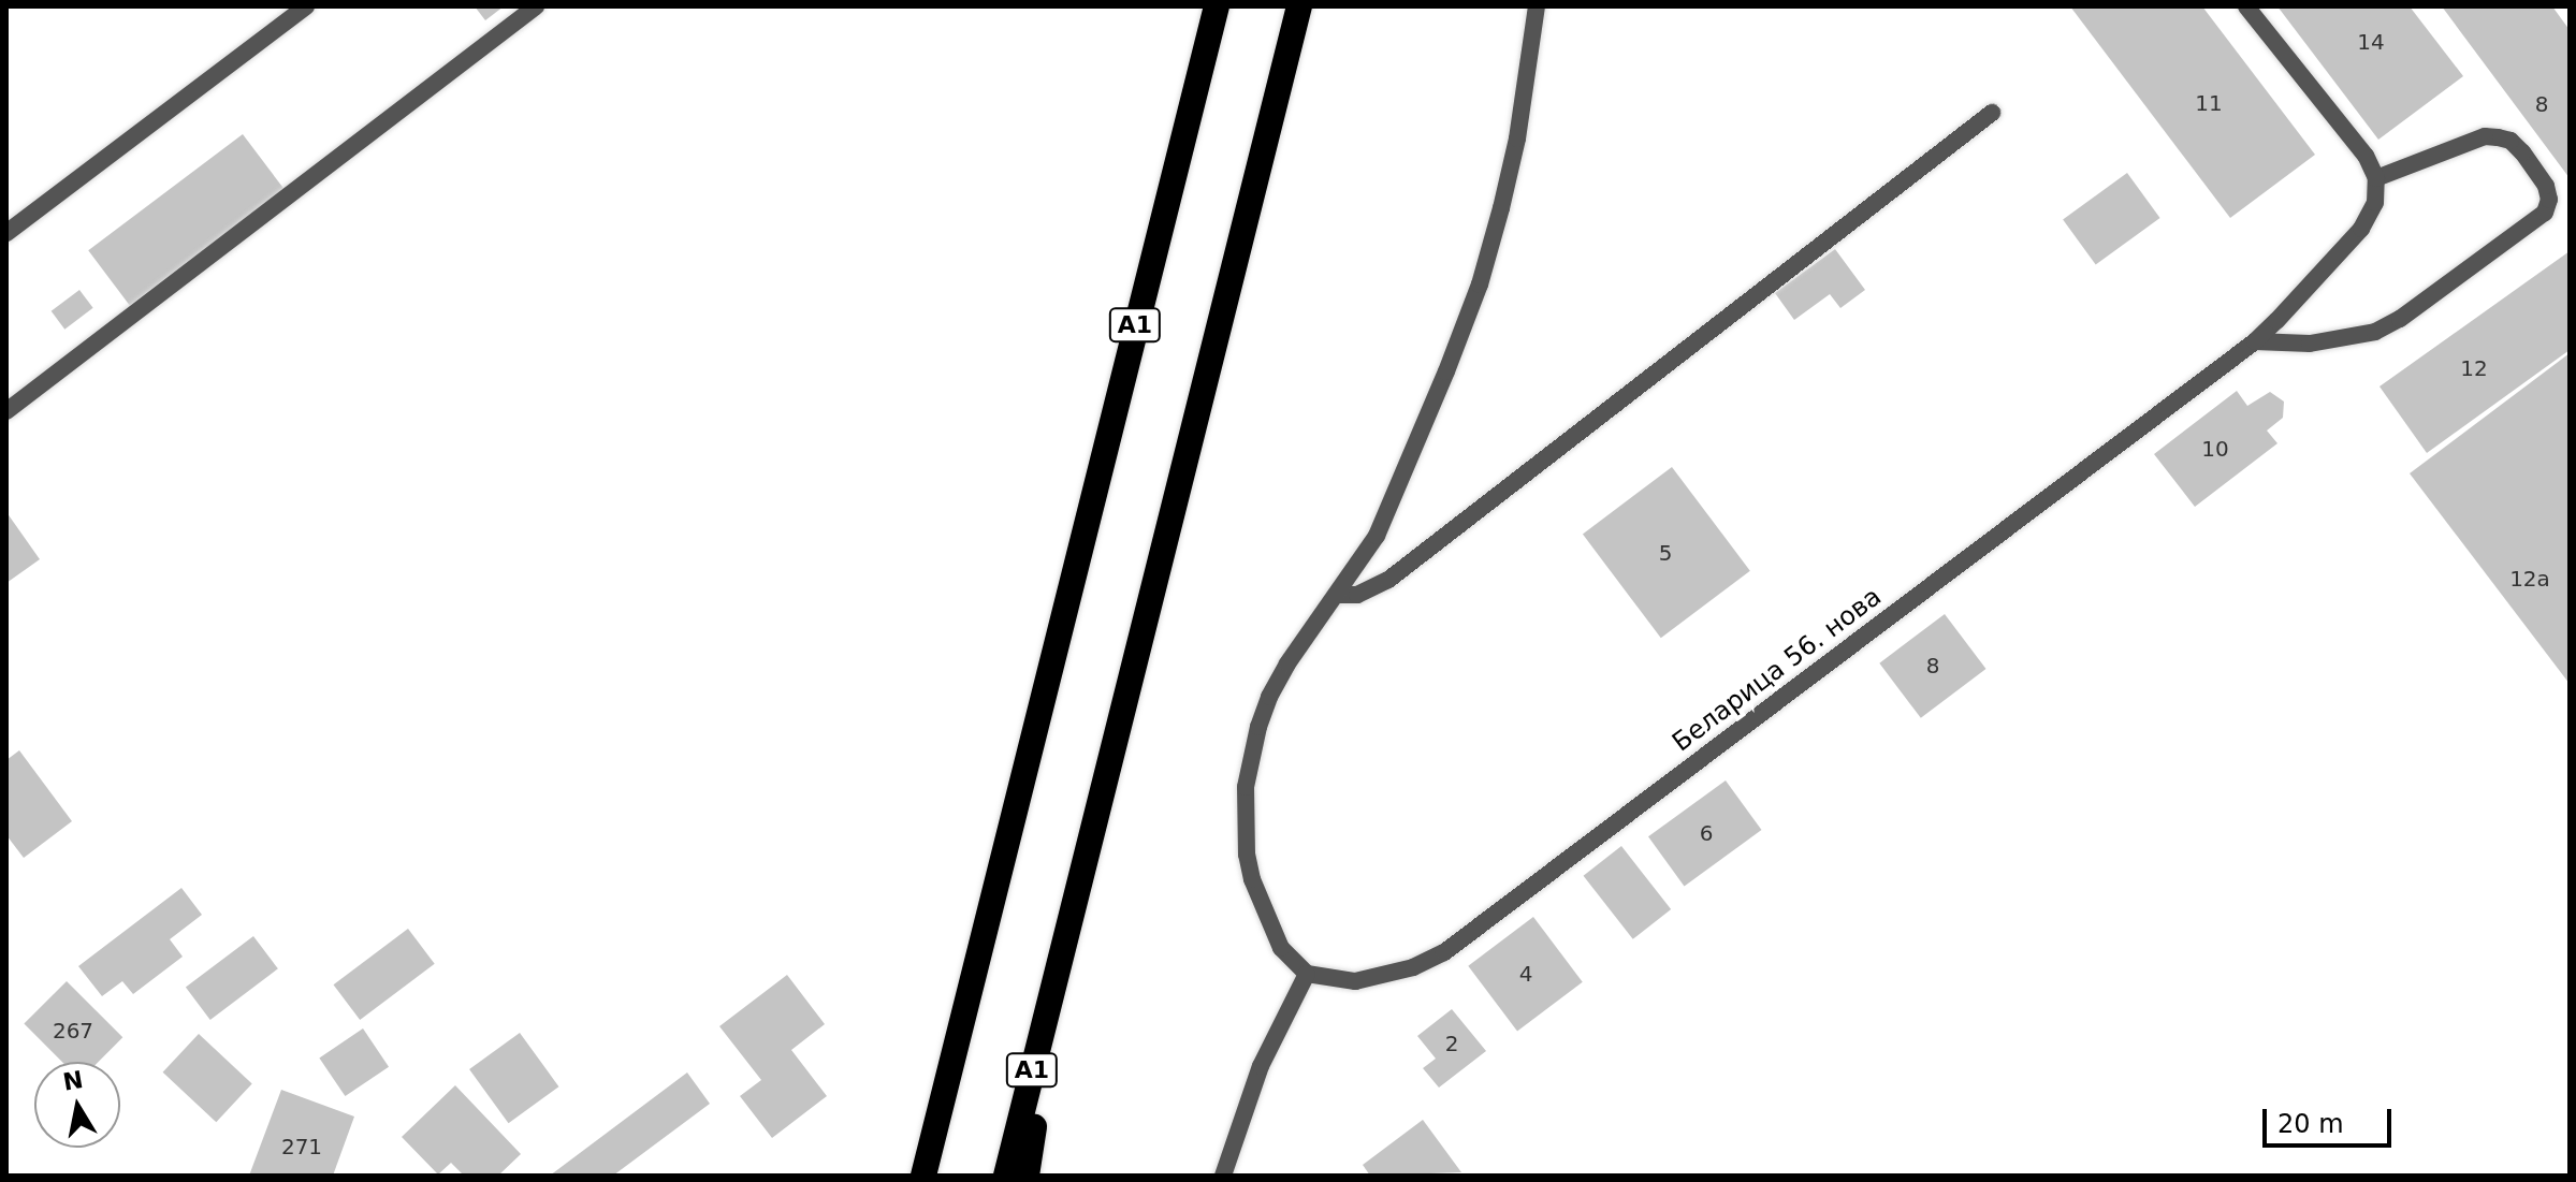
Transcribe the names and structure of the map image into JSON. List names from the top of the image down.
{
  "streets": {
    "highway": ["A1"],
    "street": ["Беларица 56. нова"]
  },
  "house_numbers": [
    "14",
    "11",
    "8",
    "12",
    "10",
    "5",
    "12a",
    "8",
    "6",
    "4",
    "267",
    "2",
    "271"
  ],
  "scale_bar": "20 m",
  "north": "top"
}
